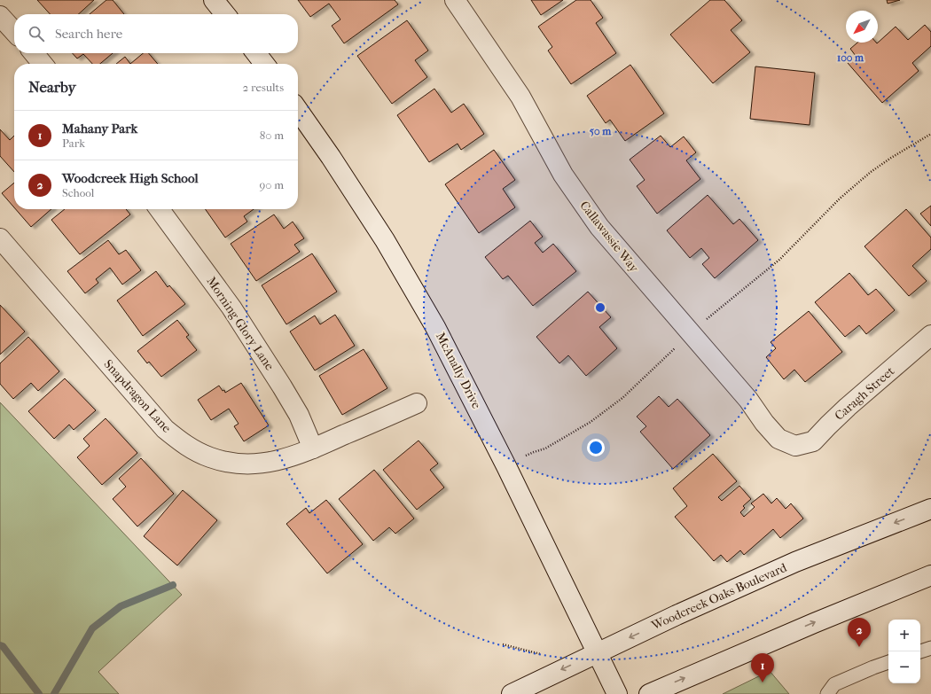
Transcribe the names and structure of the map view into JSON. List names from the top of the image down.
{
  "streets": {
    "street": [
      "Callawassie Way",
      "Morning Glory Lane",
      "McAnally Drive",
      "Caragh Street",
      "Snapdragon Lane",
      "Woodcreek Oaks Boulevard"
    ]
  },
  "crossings": [
    ["Callawassie Way", "Caragh Street"],
    ["Morning Glory Lane", "Snapdragon Lane"],
    ["McAnally Drive", "Woodcreek Oaks Boulevard"]
  ],
  "north": "bottom left",
  "page": {
    "search": "Search here",
    "heading": ["Nearby", "2 results"],
    "list": [
      {
        "mark": "1",
        "name": "Mahany Park",
        "note": "Park",
        "value": "80 m"
      },
      {
        "mark": "2",
        "name": "Woodcreek High School",
        "note": "School",
        "value": "90 m"
      }
    ],
    "pins": ["2", "1"],
    "map_buttons": ["+", "−"]
  },
  "rings": ["100 m", "50 m"]
}
